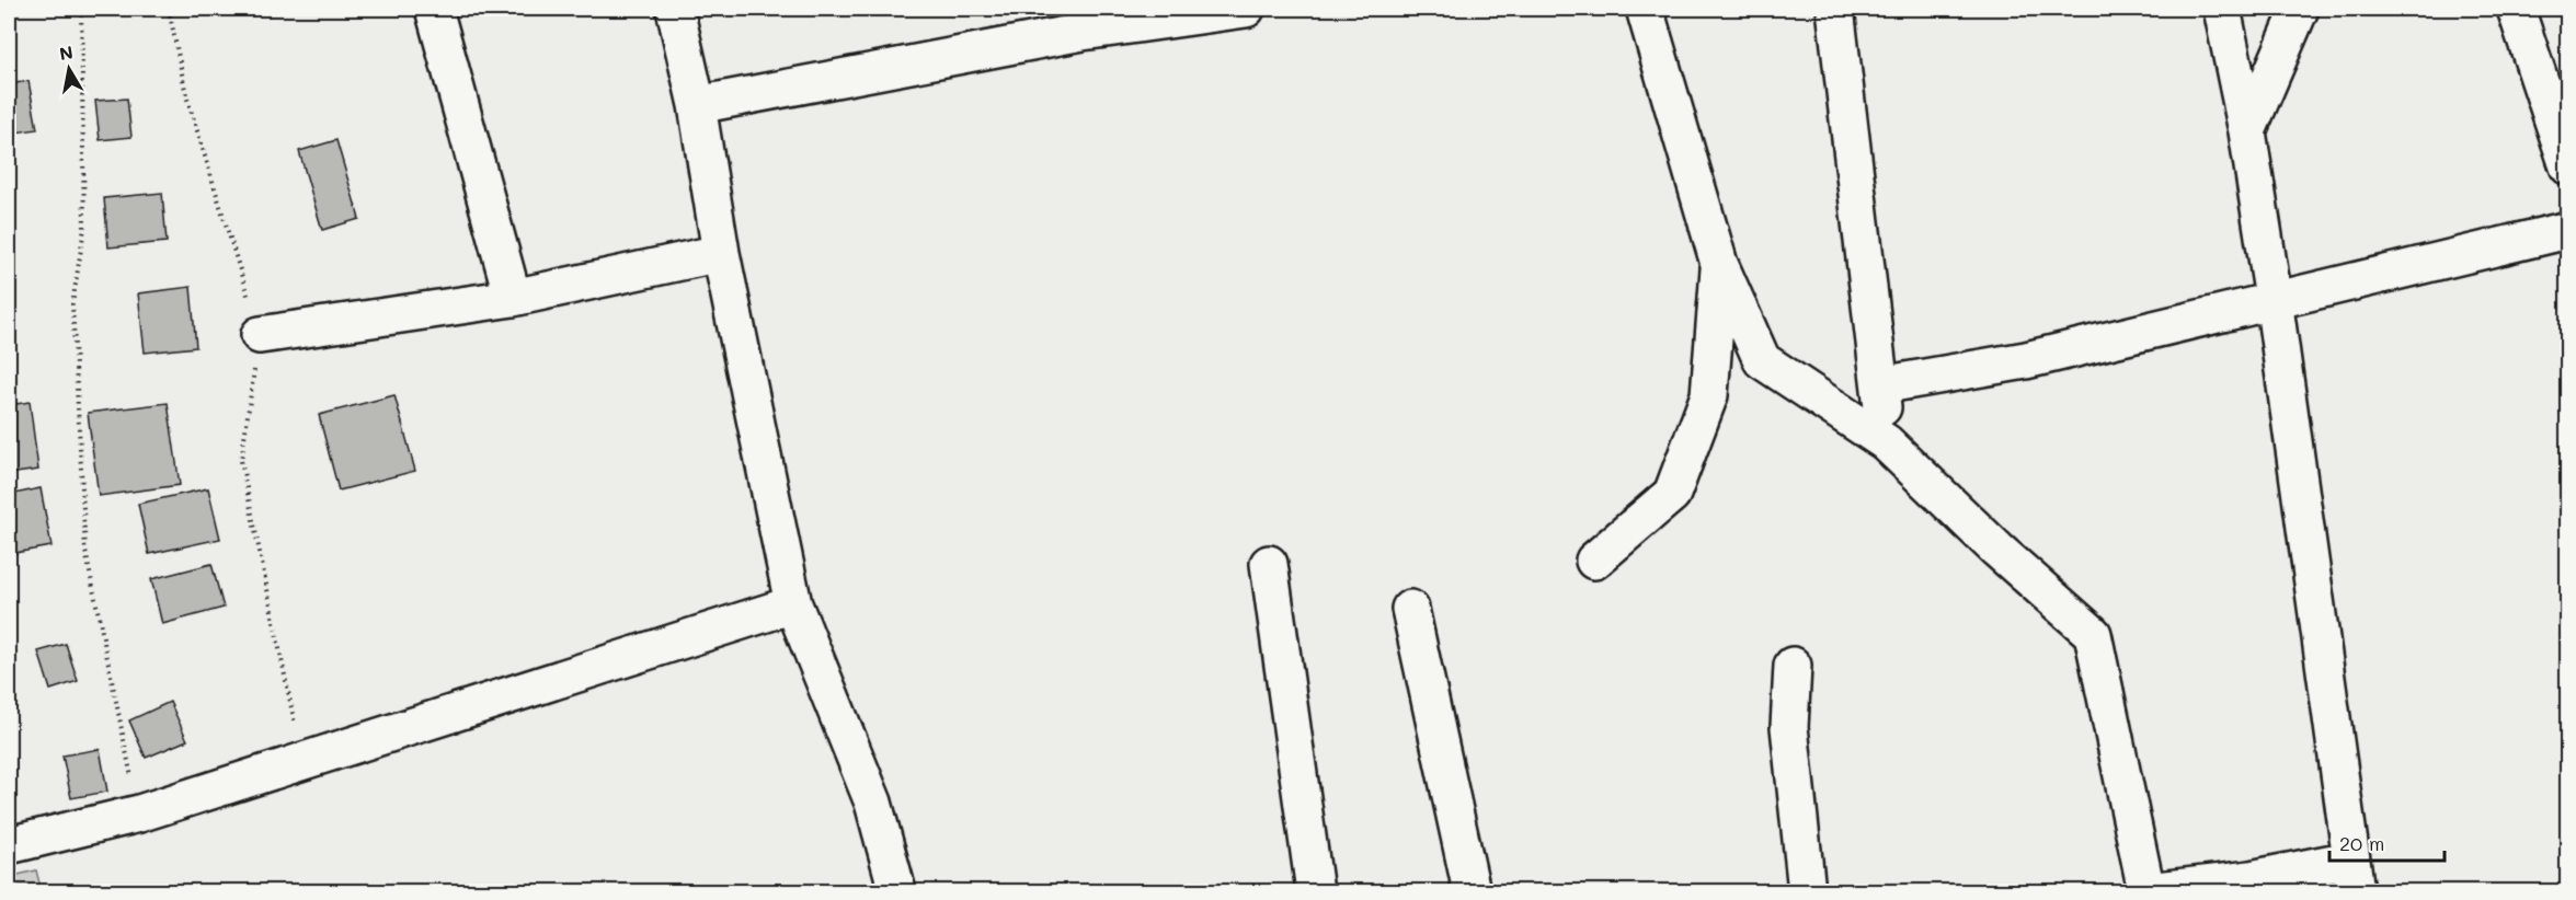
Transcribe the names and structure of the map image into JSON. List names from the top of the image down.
{
  "scale_bar": "20 m",
  "north": "top"
}
